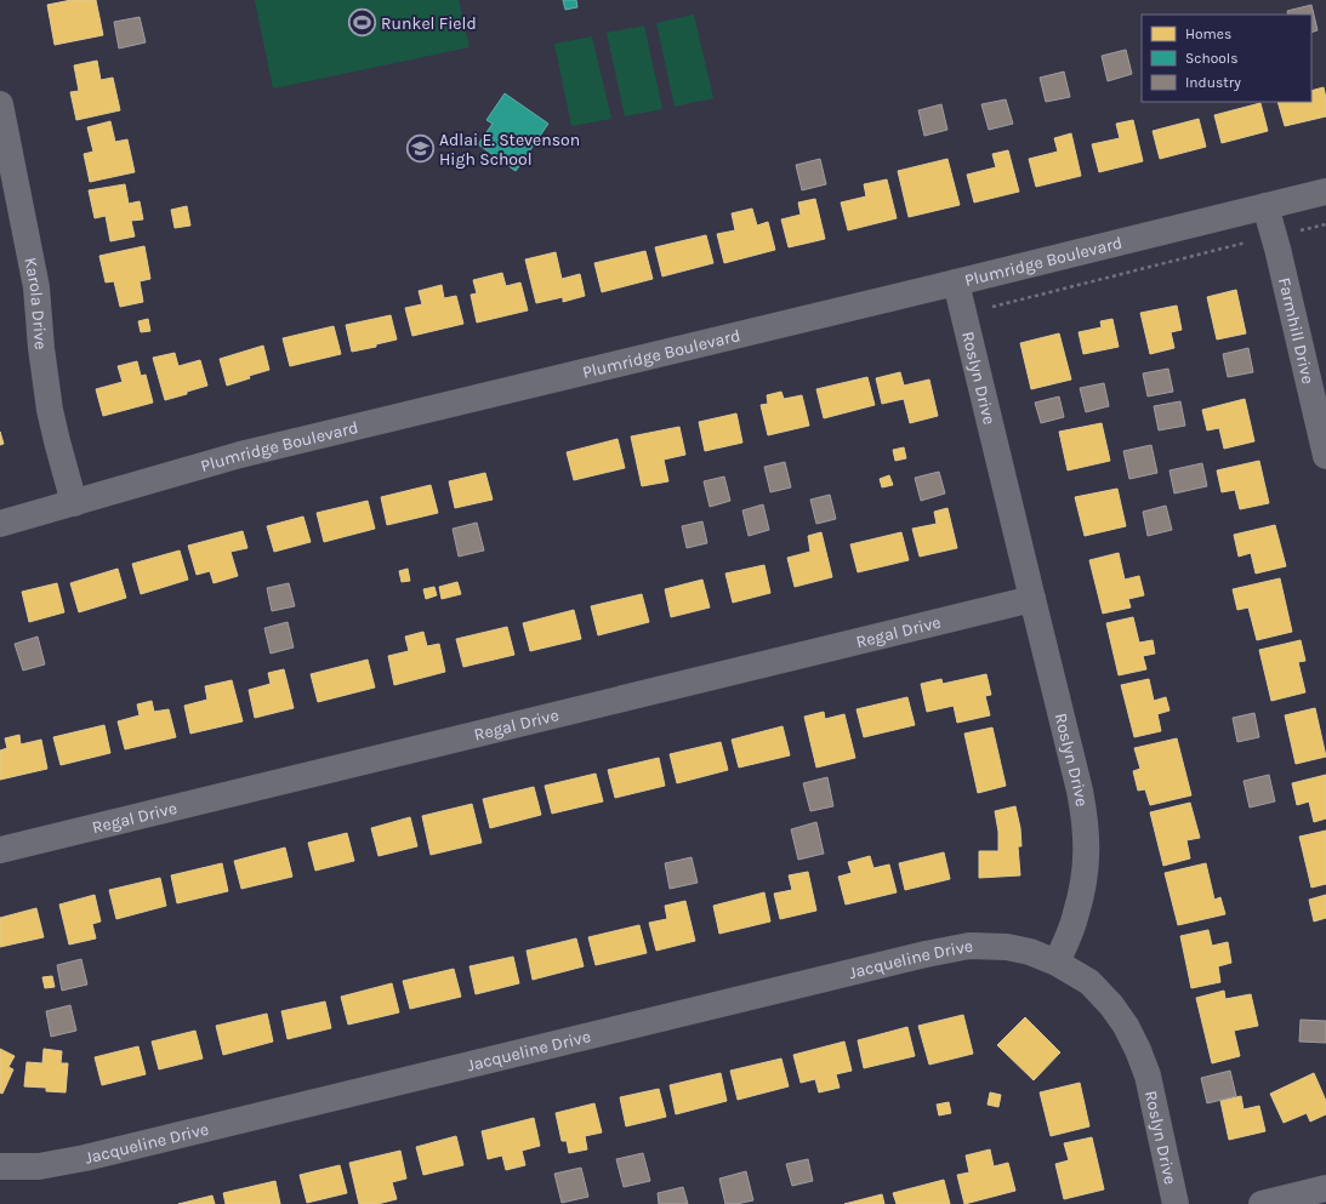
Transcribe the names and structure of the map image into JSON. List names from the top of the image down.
{
  "streets": {
    "street": [
      "Plumridge Boulevard",
      "Karola Drive",
      "Farmhill Drive",
      "Roslyn Drive",
      "Regal Drive",
      "Jacqueline Drive"
    ]
  },
  "crossings": [
    ["Plumridge Boulevard", "Karola Drive"],
    ["Plumridge Boulevard", "Farmhill Drive"],
    ["Plumridge Boulevard", "Roslyn Drive"],
    ["Roslyn Drive", "Regal Drive"],
    ["Roslyn Drive", "Jacqueline Drive"]
  ],
  "places": {
    "sports": ["Runkel Field"],
    "school or university": ["Adlai E. Stevenson High School"]
  },
  "legend": ["Homes", "Schools", "Industry"]
}
